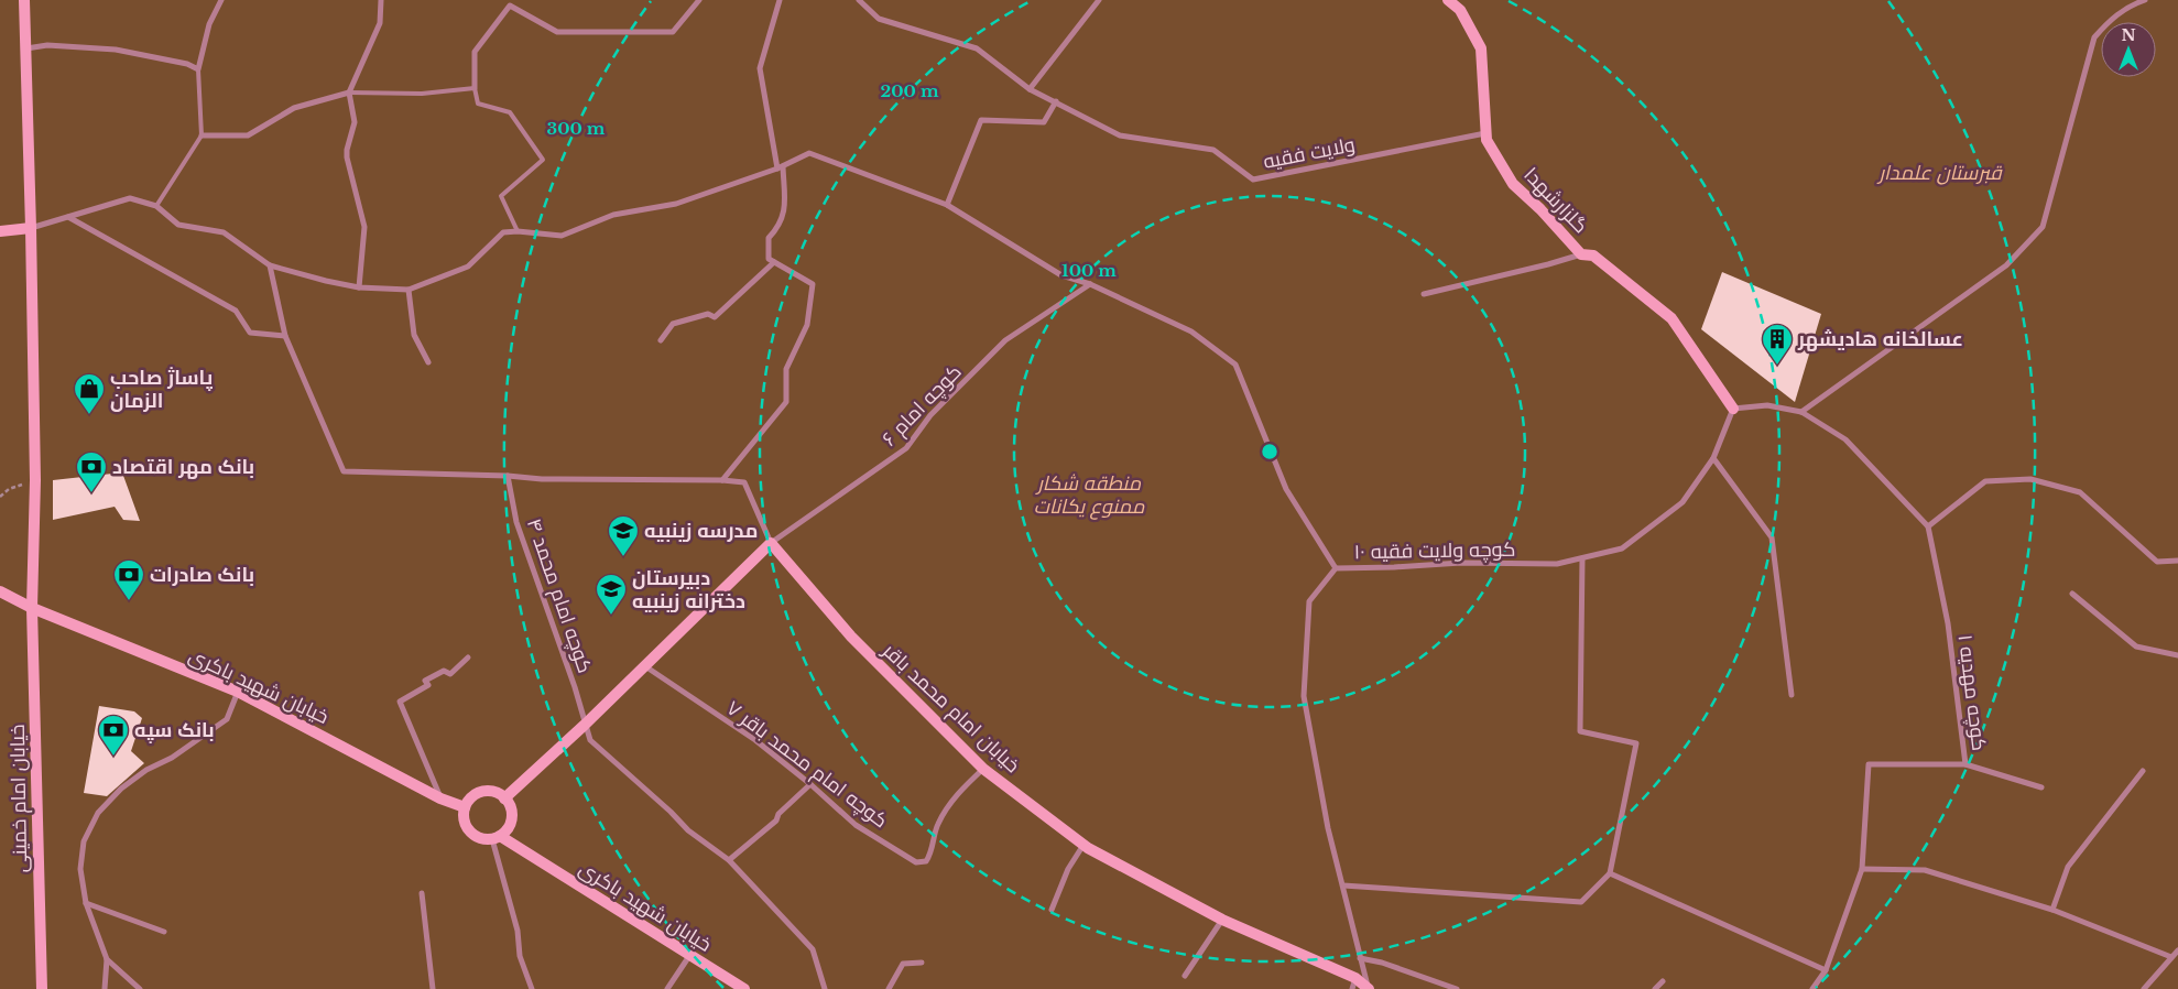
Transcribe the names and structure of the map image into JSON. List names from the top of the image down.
{
  "streets": {
    "main road": [
      "گلزارشهدا",
      "خیابان شهید باکری",
      "خیابان امام محمد باقر",
      "خیابان امام خمینی"
    ],
    "street": [
      "ولایت فقیه",
      "کوچه امام ۶",
      "کوچه ولایت فقیه ۱۰",
      "کوچه امام محمد ۴",
      "کوچه مهدیه ۱",
      "کوچه امام محمد باقر ۷"
    ]
  },
  "crossings": [
    ["ولایت فقیه", "گلزارشهدا"],
    ["گلزارشهدا", "کوچه ولایت فقیه ۱۰"],
    ["کوچه امام ۶", "خیابان امام محمد باقر"],
    ["کوچه ولایت فقیه ۱۰", "خیابان امام محمد باقر"],
    ["خیابان شهید باکری", "خیابان امام خمینی"],
    ["خیابان امام محمد باقر", "کوچه امام محمد باقر ۷"]
  ],
  "parks": ["قبرستان علمدار", "منطقه شکار ممنوع یکانات"],
  "places": {
    "building": ["عسالخانه هادیشهر"],
    "shop": ["پاساژ صاحب الزمان"],
    "bank": ["بانک مهر اقتصاد", "بانک صادرات", "بانک سپه"],
    "school or university": ["مدرسه زینبیه", "دبیرستان دخترانه زینبیه"]
  },
  "north": "top",
  "rings": ["200 m", "300 m", "100 m"]
}
